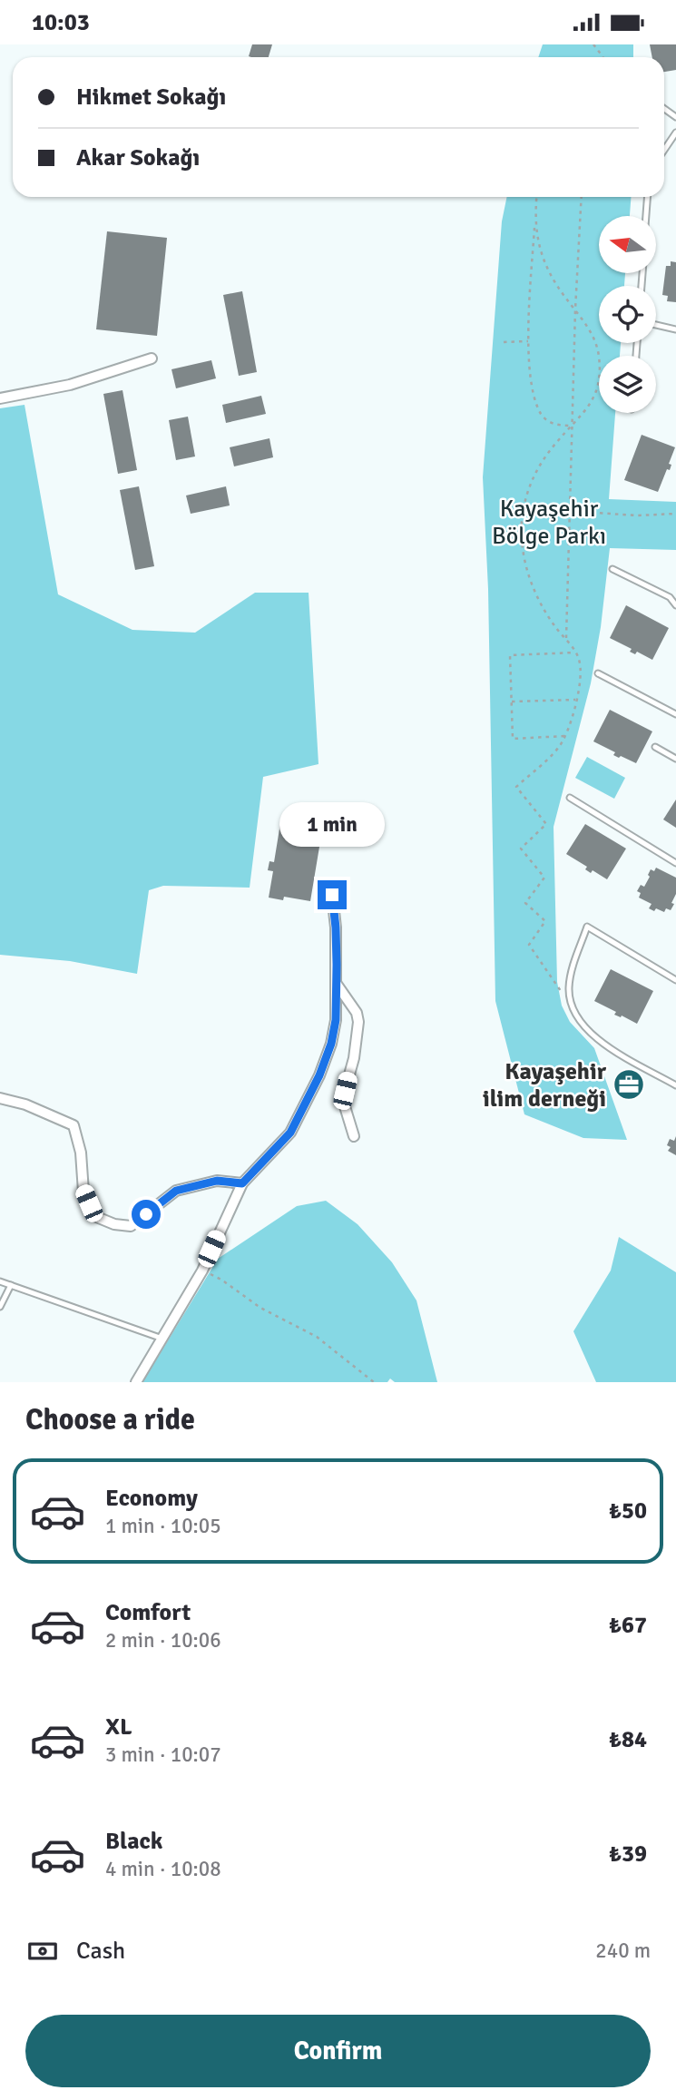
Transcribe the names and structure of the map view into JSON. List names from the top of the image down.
{
  "parks": ["Kayaşehir Bölge Parkı"],
  "places": {
    "office": ["Kayaşehir ilim derneği"]
  },
  "north": "left",
  "page": {
    "status": "10:03",
    "banner": ["Hikmet Sokağı", "Akar Sokağı"],
    "bubble": "1 min",
    "heading": "Choose a ride",
    "list": [
      {
        "name": "Economy",
        "note": "1 min · 10:05",
        "value": "₺50"
      },
      {
        "name": "Comfort",
        "note": "2 min · 10:06",
        "value": "₺67"
      },
      {
        "name": "XL",
        "note": "3 min · 10:07",
        "value": "₺84"
      },
      {
        "name": "Black",
        "note": "4 min · 10:08",
        "value": "₺39"
      }
    ],
    "pay": ["Cash", "240 m"],
    "buttons": "Confirm"
  }
}
